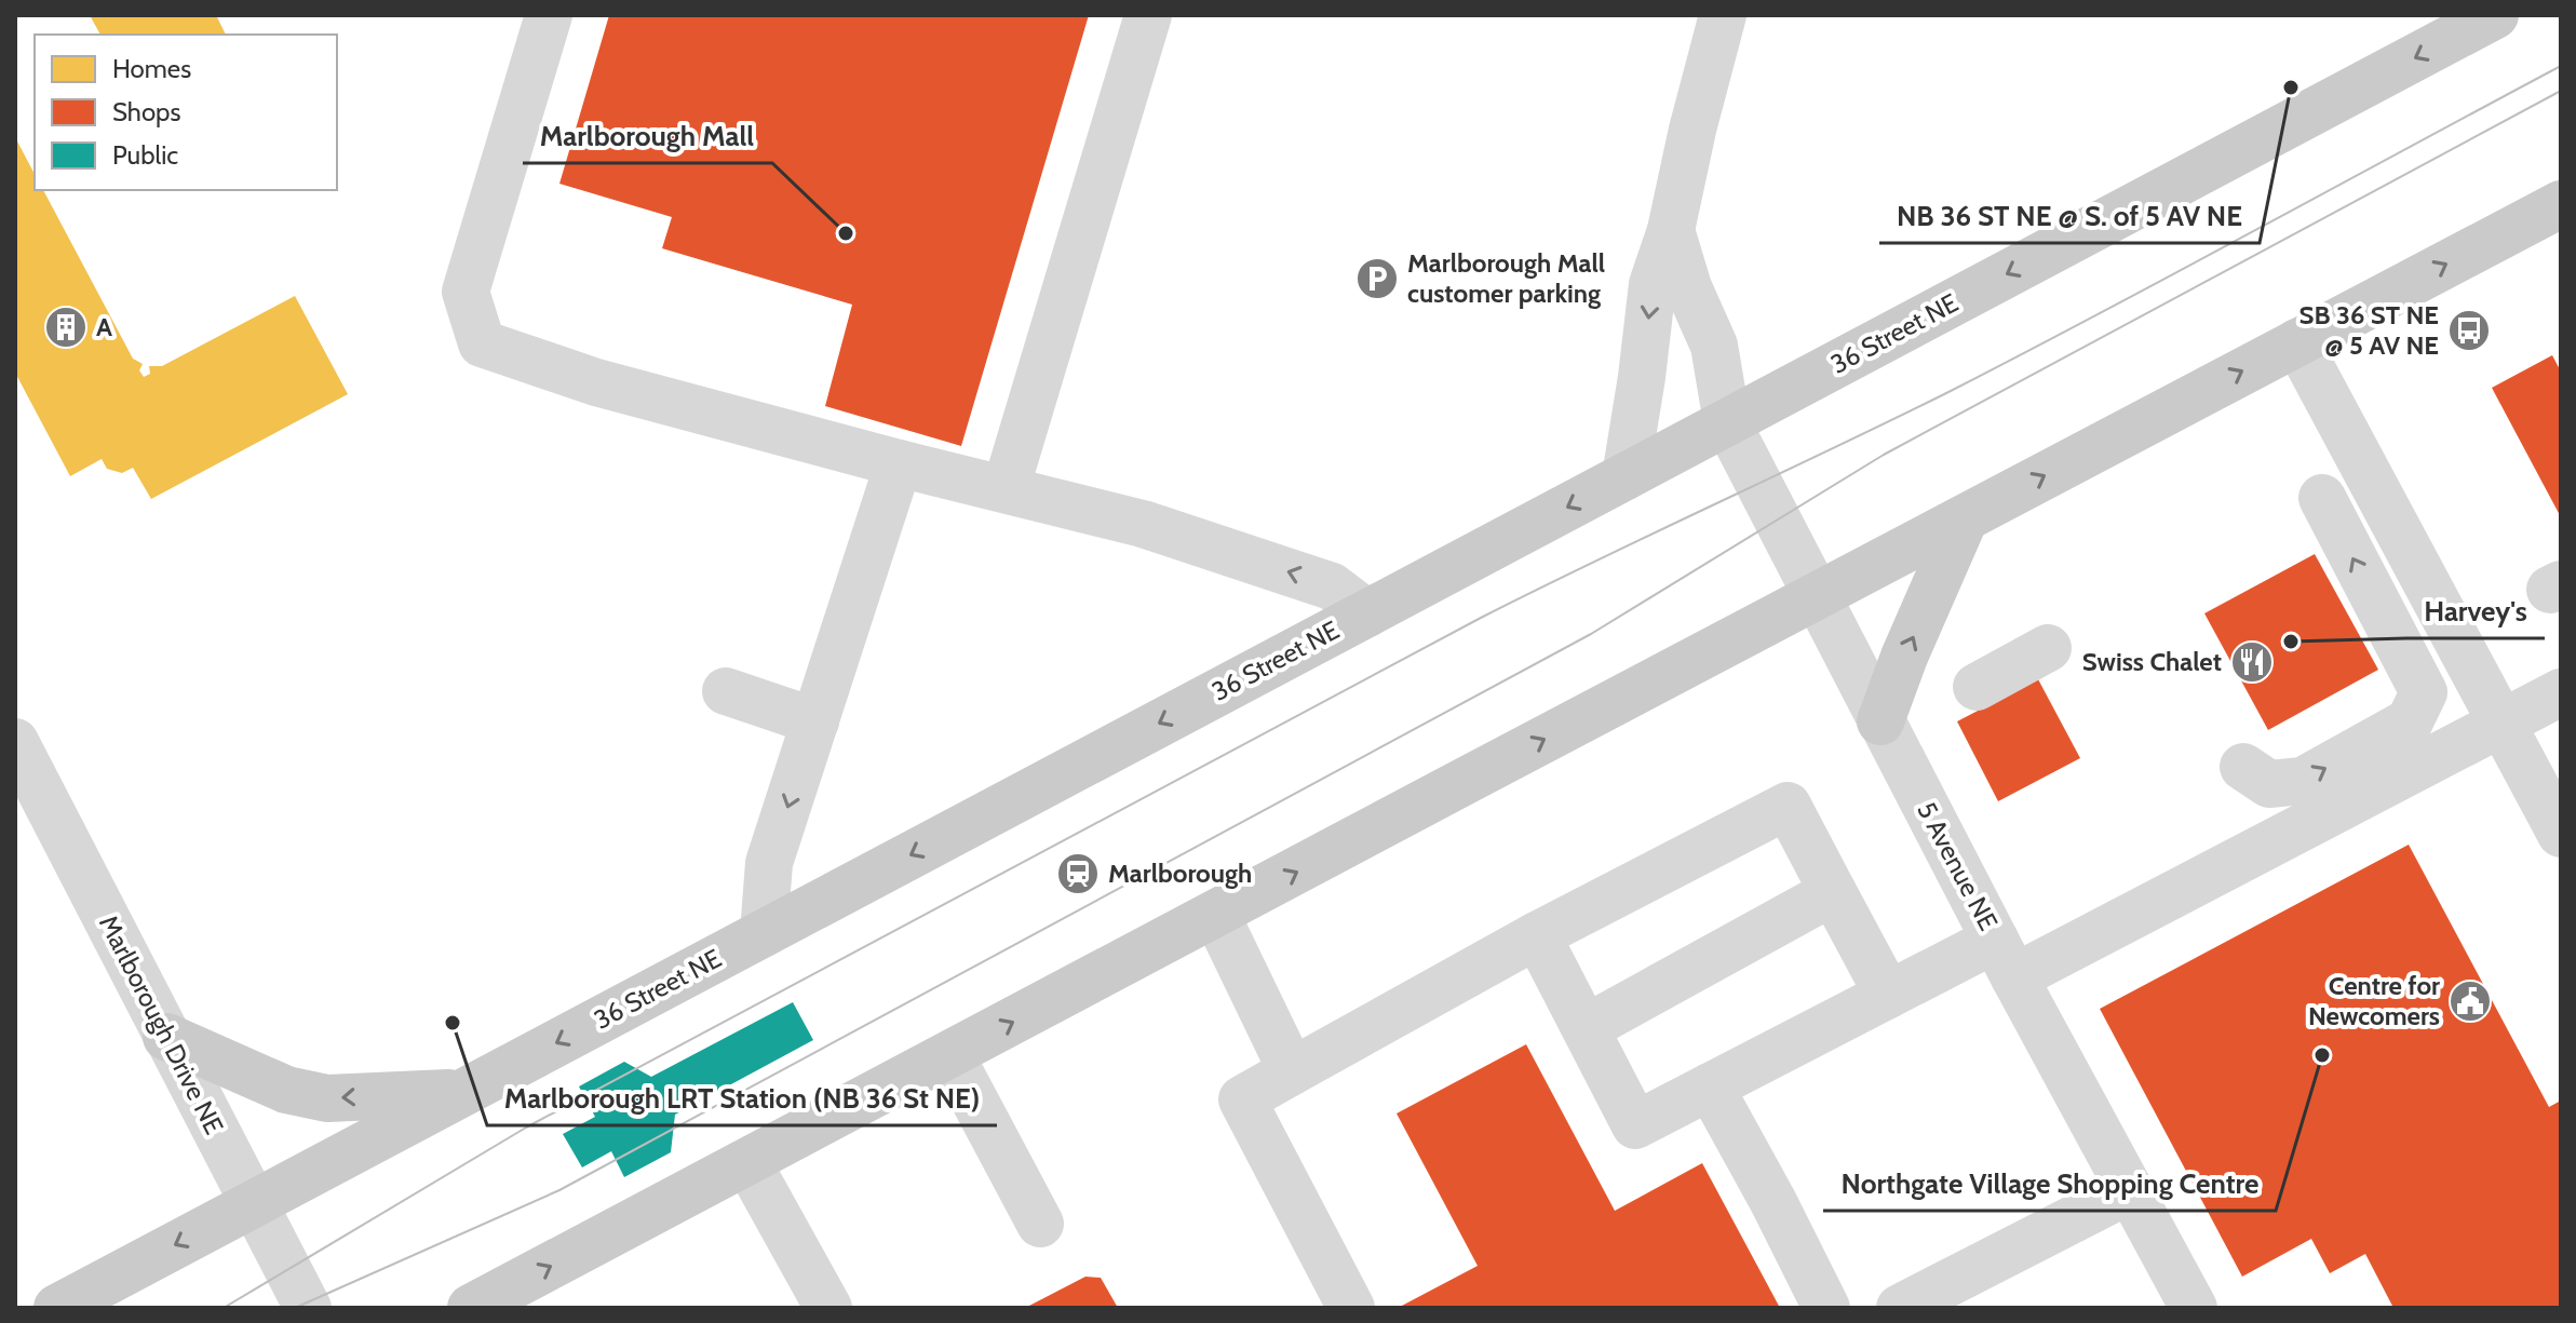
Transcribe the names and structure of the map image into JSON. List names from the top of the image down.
{
  "streets": {
    "main road": ["36 Street NE"],
    "street": ["5 Avenue NE", "Marlborough Drive NE"]
  },
  "crossings": [
    ["36 Street NE", "5 Avenue NE"],
    ["36 Street NE", "Marlborough Drive NE"]
  ],
  "places": {
    "other": [
      "NB 36 ST NE @ S. of 5 AV NE",
      "Marlborough Mall",
      "Harvey's",
      "Marlborough LRT Station (NB 36 St NE)",
      "Northgate Village Shopping Centre"
    ],
    "parking": ["Marlborough Mall customer parking"],
    "building": ["A"],
    "bus stop": ["SB 36 ST NE @ 5 AV NE"],
    "restaurant": ["Swiss Chalet"],
    "station": ["Marlborough"],
    "public building": ["Centre for Newcomers"]
  },
  "legend": ["Homes", "Shops", "Public"]
}
